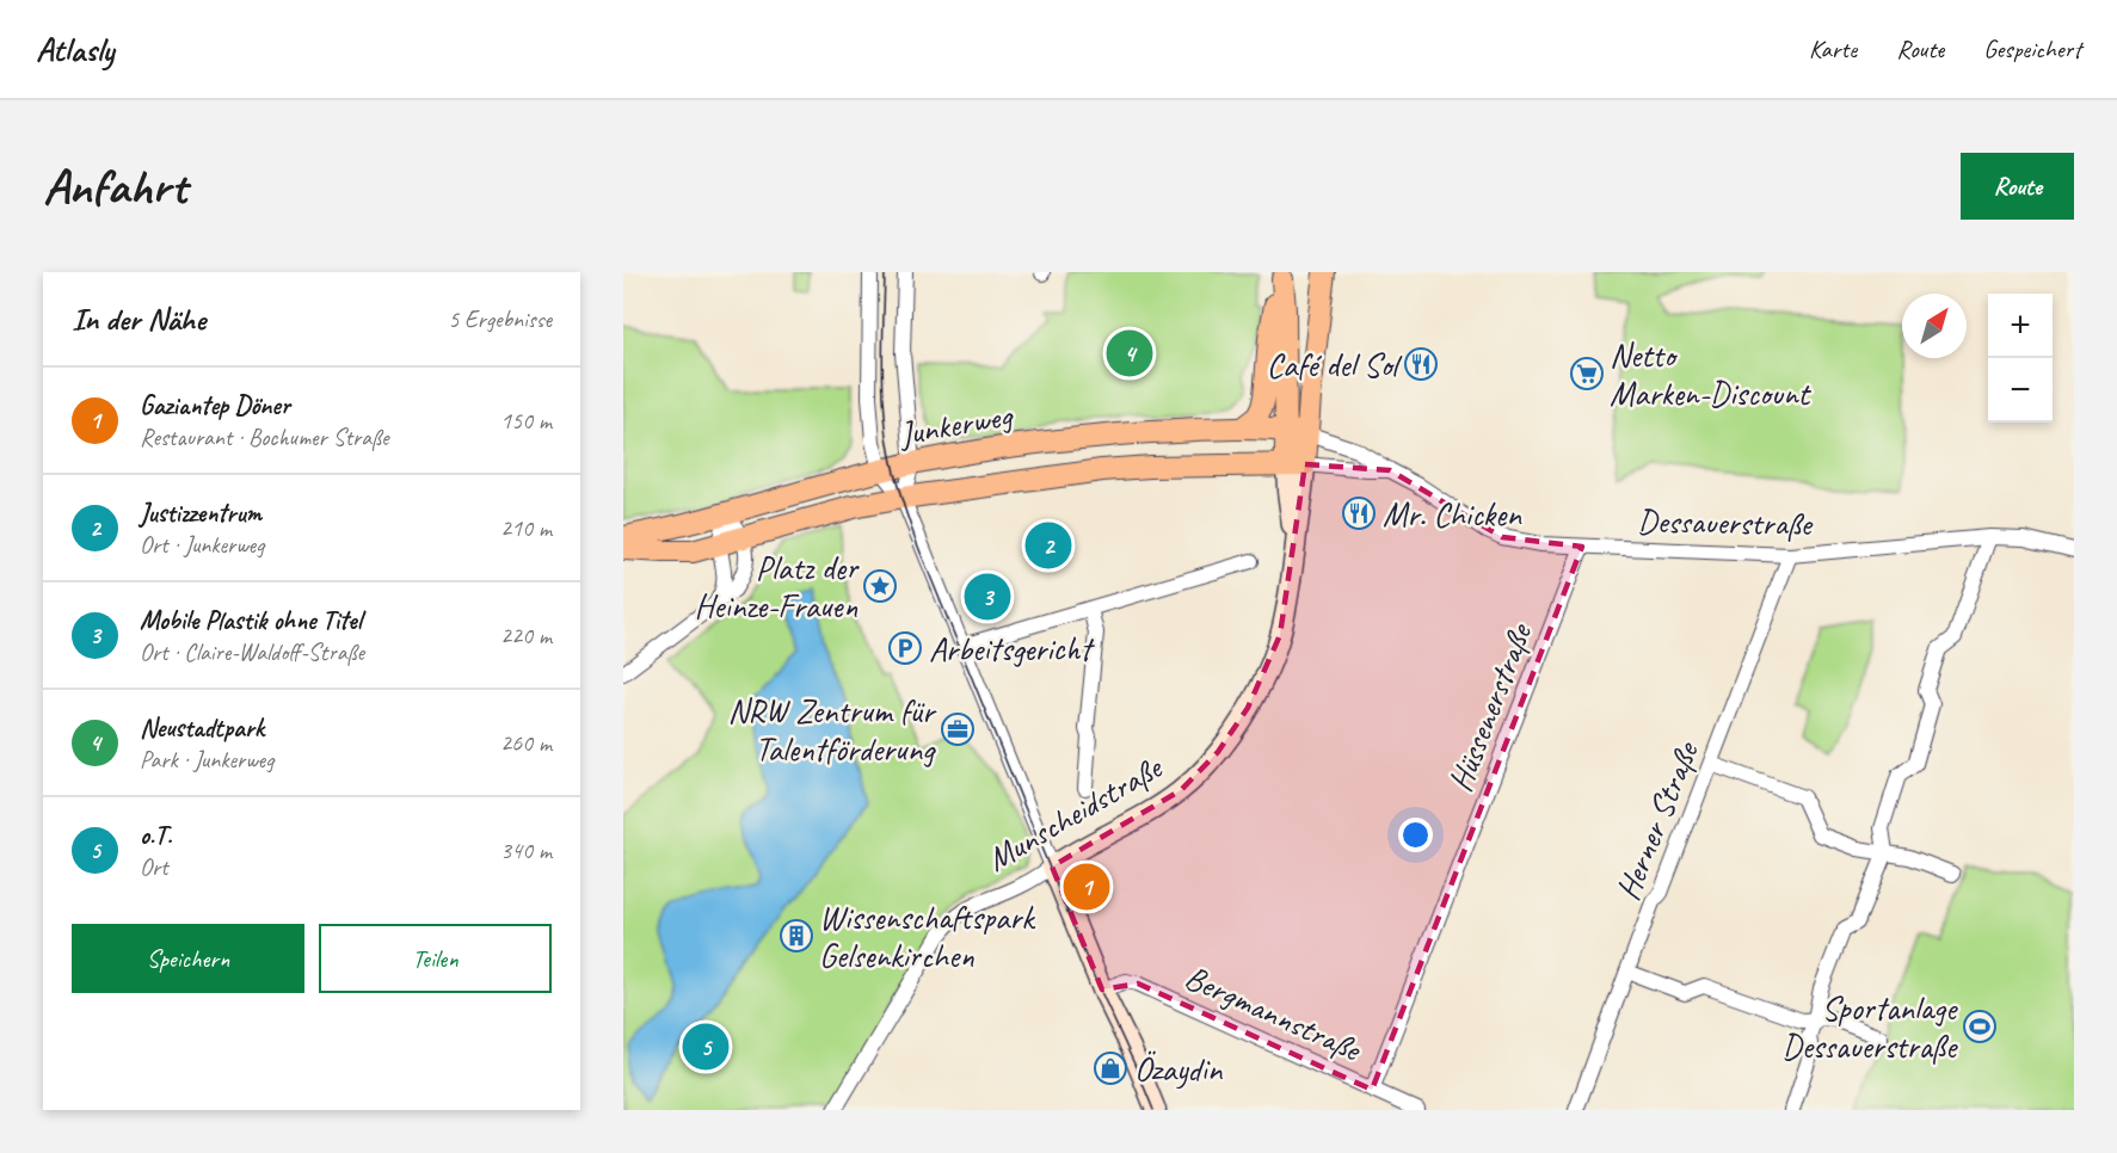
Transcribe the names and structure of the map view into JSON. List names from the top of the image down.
{
  "streets": {
    "main road": ["Junkerweg", "Munscheidstraße"],
    "street": [
      "Dessauerstraße",
      "Hüssenerstraße",
      "Herner Straße",
      "Bergmannstraße"
    ]
  },
  "crossings": [
    ["Junkerweg", "Dessauerstraße"],
    ["Junkerweg", "Munscheidstraße"],
    ["Dessauerstraße", "Hüssenerstraße"],
    ["Dessauerstraße", "Munscheidstraße"],
    ["Dessauerstraße", "Herner Straße"],
    ["Hüssenerstraße", "Bergmannstraße"]
  ],
  "places": {
    "restaurant": ["Café del Sol", "Mr. Chicken"],
    "supermarket": ["Netto Marken-Discount"],
    "place": ["Platz der Heinze-Frauen"],
    "parking": ["Arbeitsgericht"],
    "office": ["NRW Zentrum für Talentförderung"],
    "building": ["Wissenschaftspark Gelsenkirchen"],
    "sports": ["Sportanlage Dessauerstraße"],
    "shop": ["Özaydin"]
  },
  "north": "top right",
  "page": {
    "header": "Atlasly",
    "nav": ["Karte", "Route", "Gespeichert"],
    "buttons": [
      "Route",
      ["Speichern", "Teilen"]
    ],
    "title": "Anfahrt",
    "heading": ["In der Nähe", "5 Ergebnisse"],
    "map_buttons": ["+", "−"],
    "pins": [
      "4",
      "2",
      "3",
      "1",
      "5"
    ],
    "list": [
      {
        "mark": "1",
        "name": "Gaziantep Döner",
        "note": "Restaurant · Bochumer Straße",
        "value": "150 m"
      },
      {
        "mark": "2",
        "name": "Justizzentrum",
        "note": "Ort · Junkerweg",
        "value": "210 m"
      },
      {
        "mark": "3",
        "name": "Mobile Plastik ohne Titel",
        "note": "Ort · Claire-Waldoff-Straße",
        "value": "220 m"
      },
      {
        "mark": "4",
        "name": "Neustadtpark",
        "note": "Park · Junkerweg",
        "value": "260 m"
      },
      {
        "mark": "5",
        "name": "o.T.",
        "note": "Ort",
        "value": "340 m"
      }
    ]
  }
}
